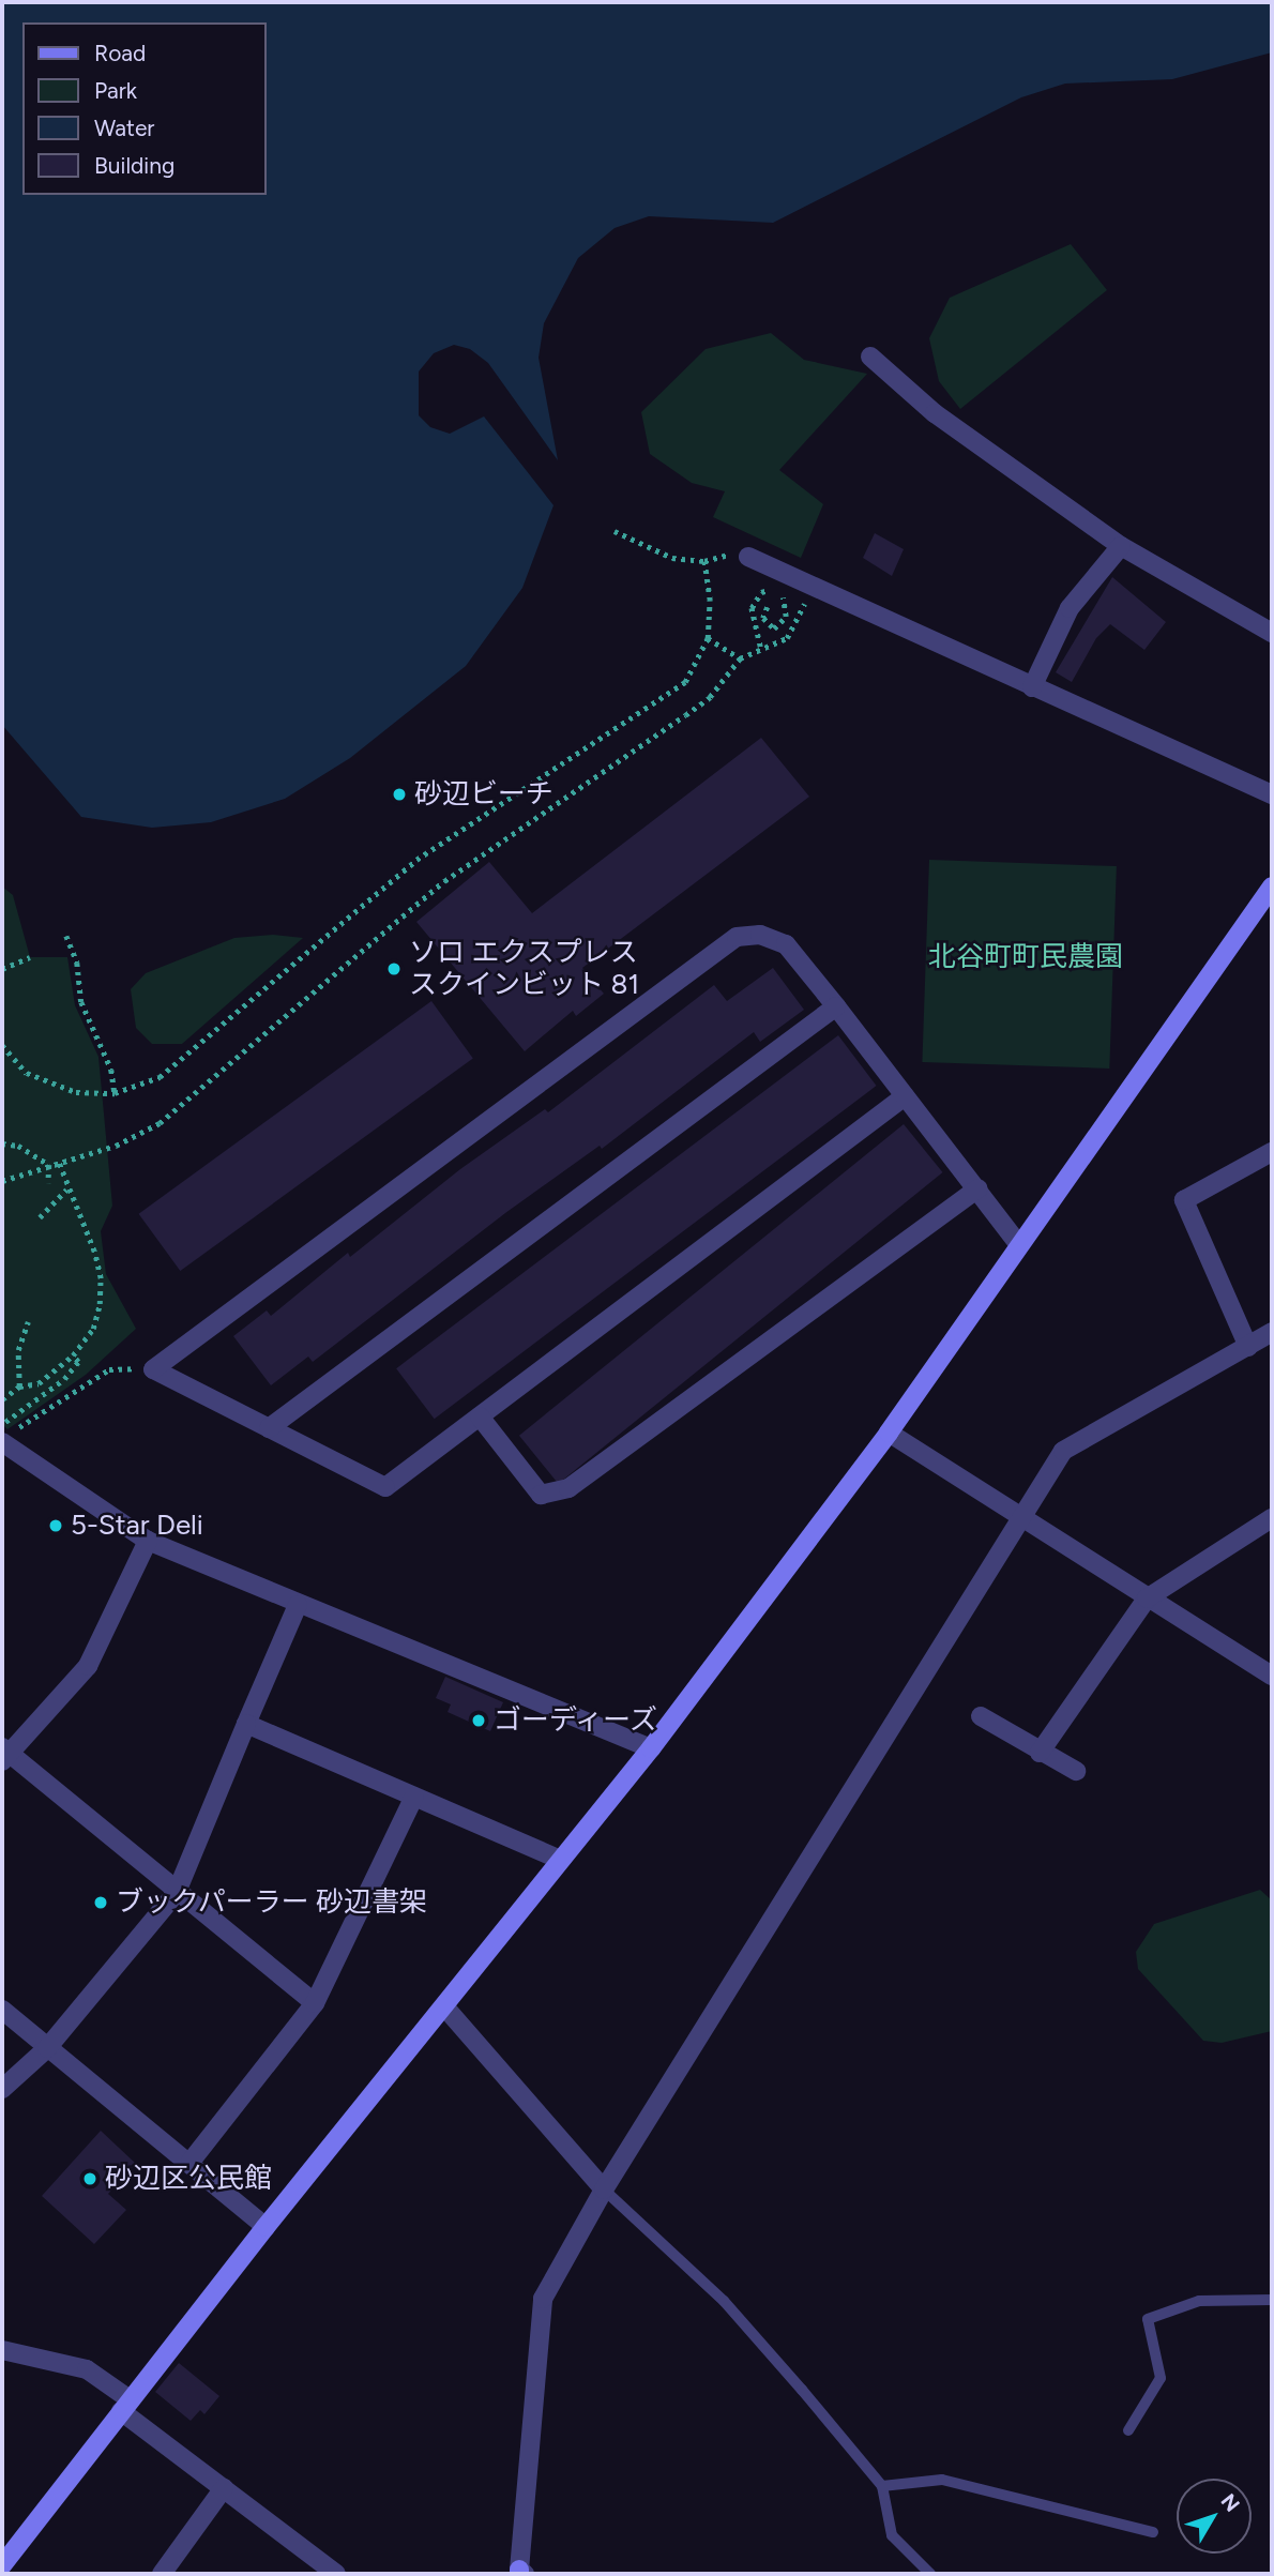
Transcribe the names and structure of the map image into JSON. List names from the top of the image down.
{
  "parks": ["北谷町町民農園"],
  "places": [
    "砂辺ビーチ",
    "ソロ エクスプレス スクインビット 81",
    "5-Star Deli",
    "ゴーディーズ",
    "ブックパーラー 砂辺書架",
    "砂辺区公民館"
  ],
  "legend": [
    "Road",
    "Park",
    "Water",
    "Building"
  ],
  "north": "top right"
}
